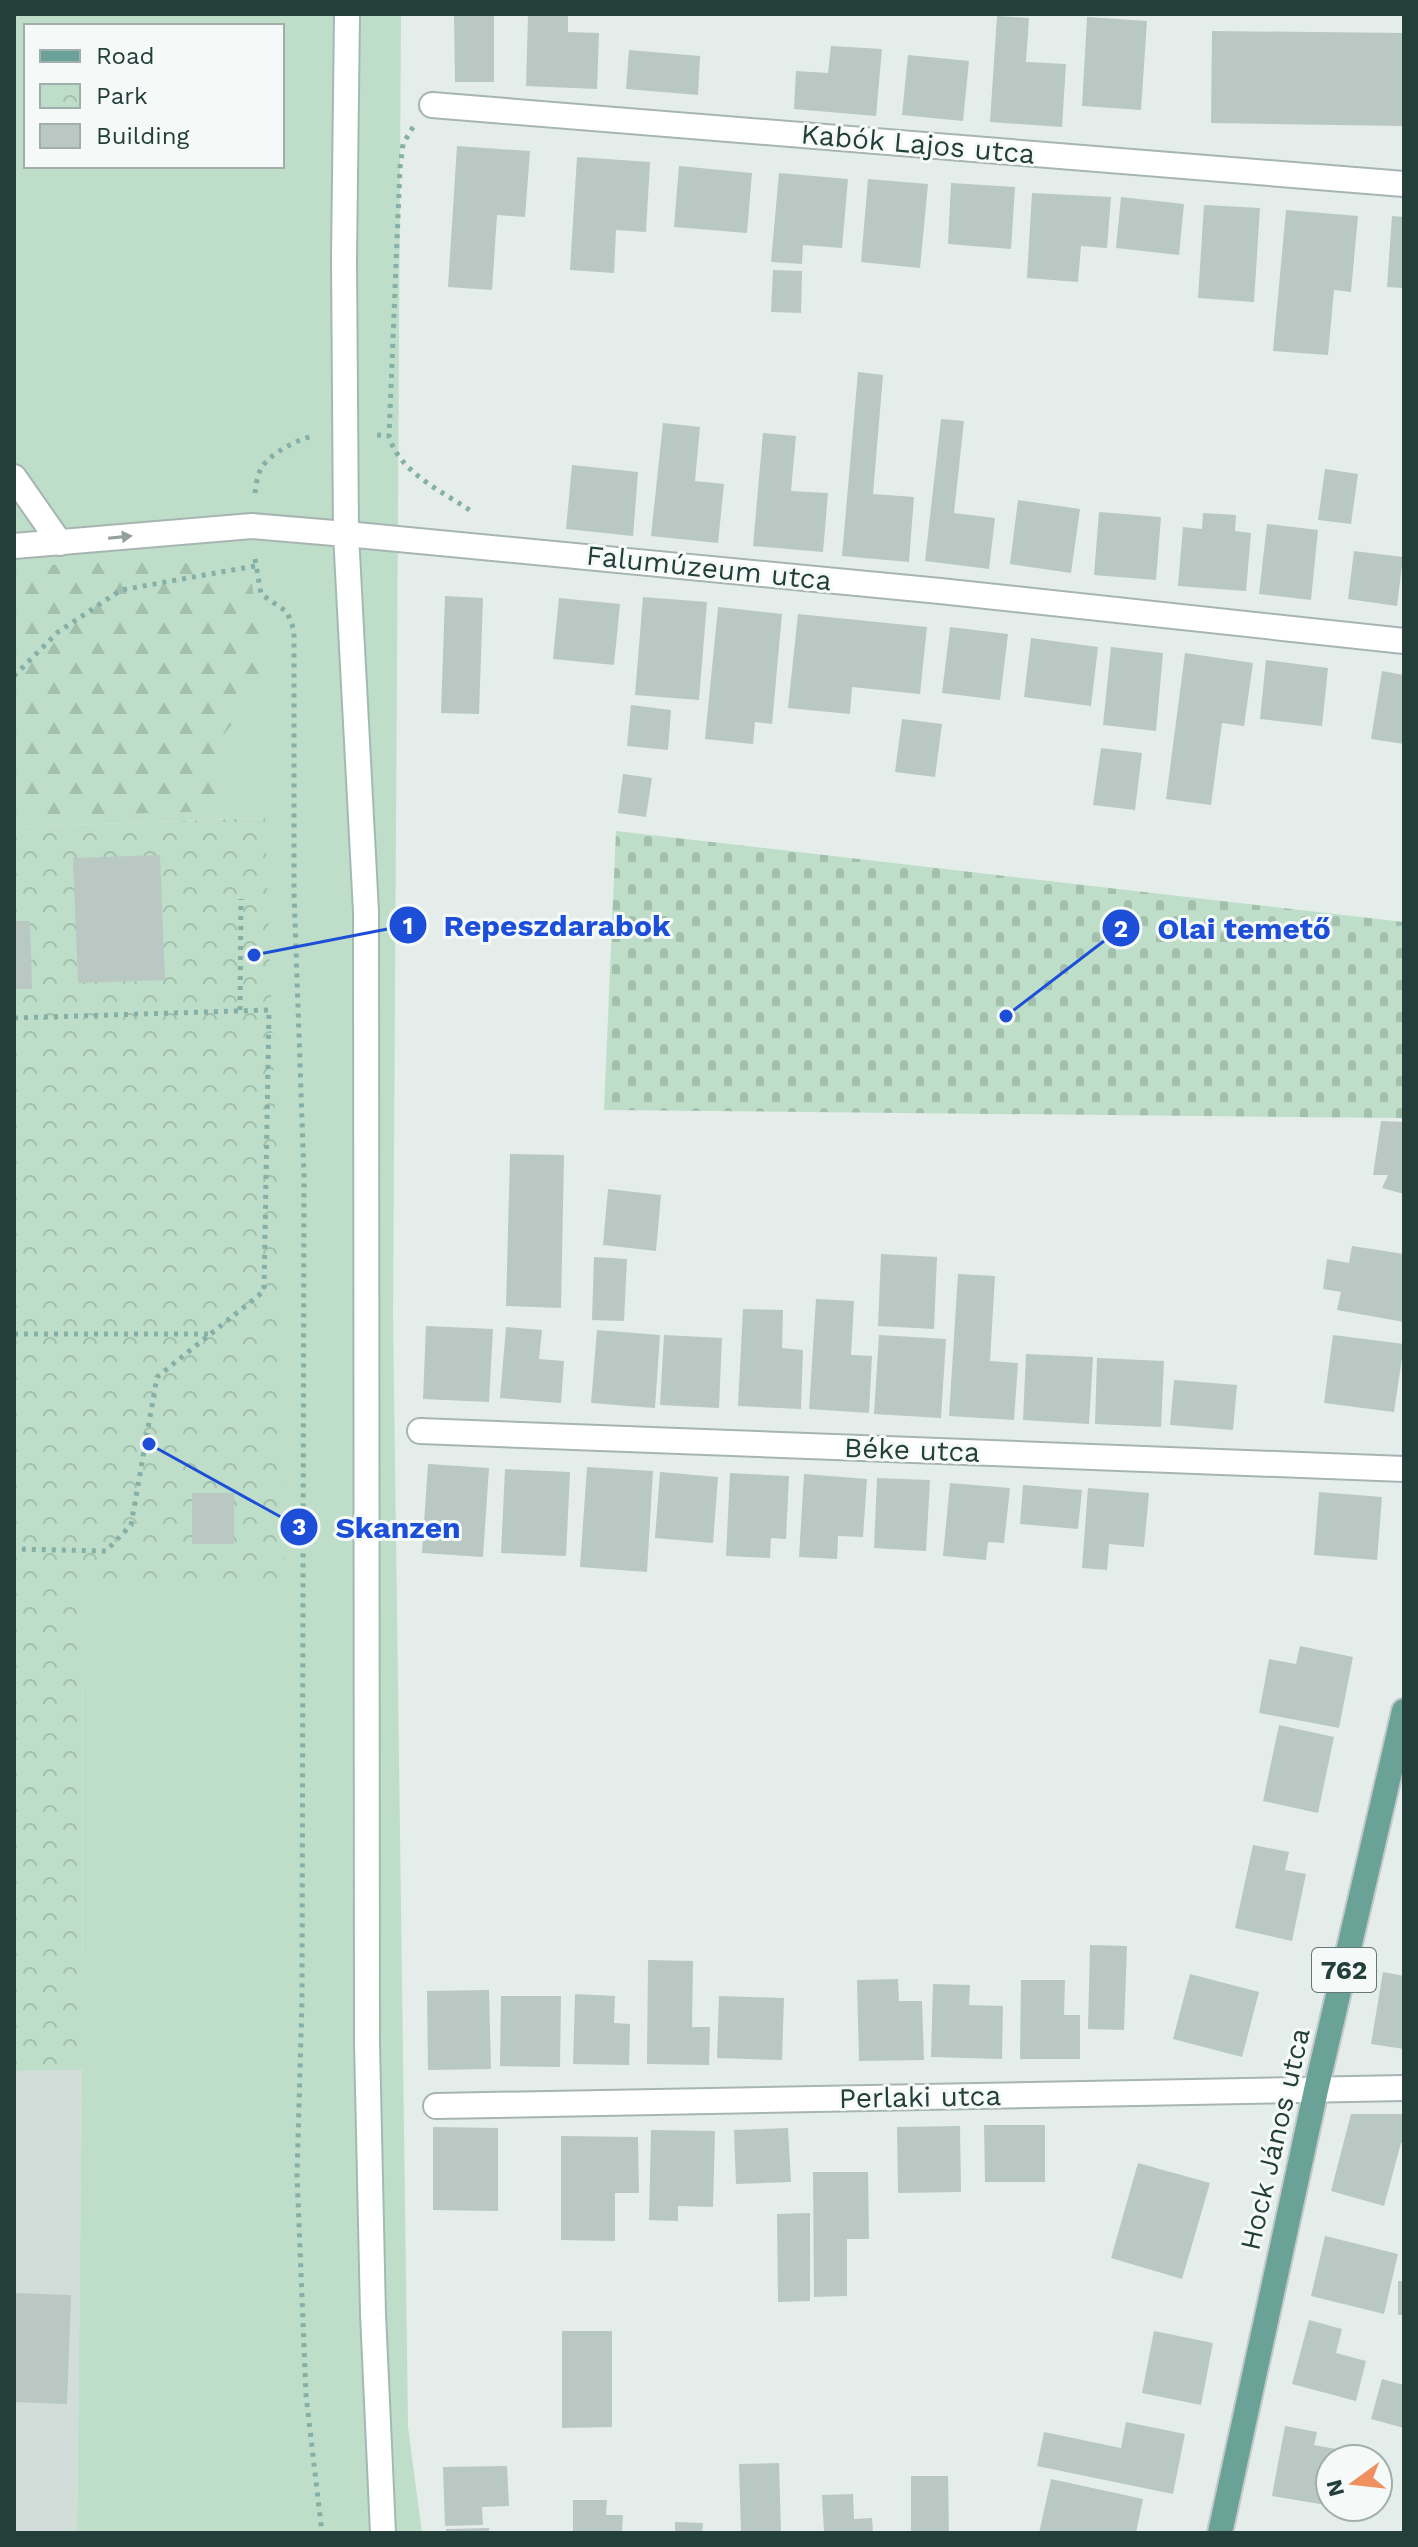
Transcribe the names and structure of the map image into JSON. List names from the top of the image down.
{
  "streets": {
    "main road": ["762", "Hock János utca"],
    "street": [
      "Kabók Lajos utca",
      "Falumúzeum utca",
      "Béke utca",
      "Perlaki utca"
    ]
  },
  "crossings": [
    ["Perlaki utca", "Hock János utca"]
  ],
  "places": ["Repeszdarabok", "Olai temető", "Skanzen"],
  "legend": ["Road", "Park", "Building"],
  "north": "left"
}
